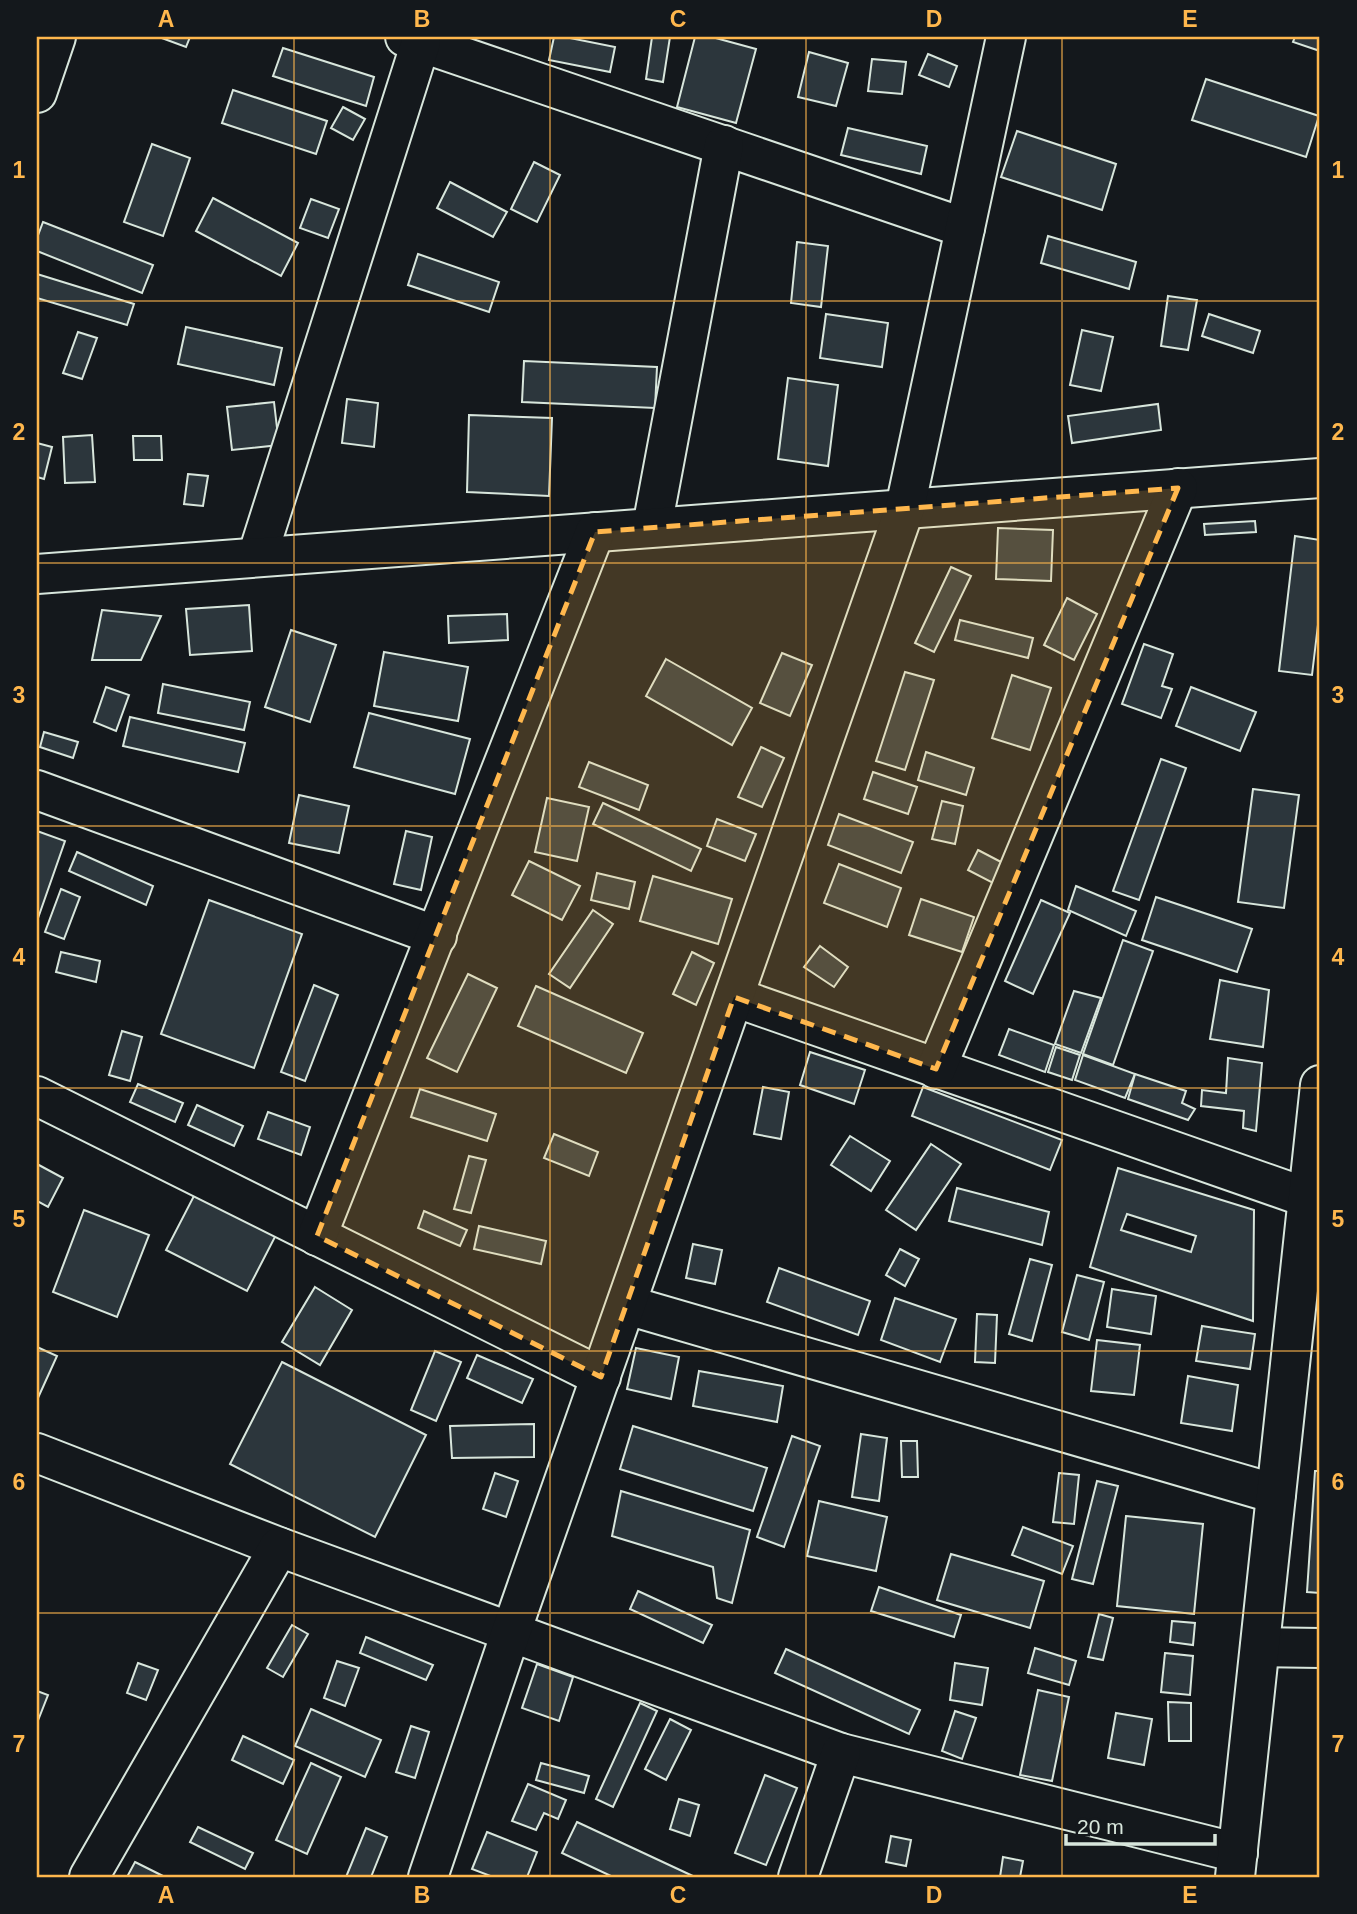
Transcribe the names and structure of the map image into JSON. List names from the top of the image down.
{
  "scale_bar": "20 m",
  "grid": {
    "columns": [
      "A",
      "B",
      "C",
      "D",
      "E"
    ],
    "rows": [
      "1",
      "2",
      "3",
      "4",
      "5",
      "6",
      "7"
    ]
  }
}
